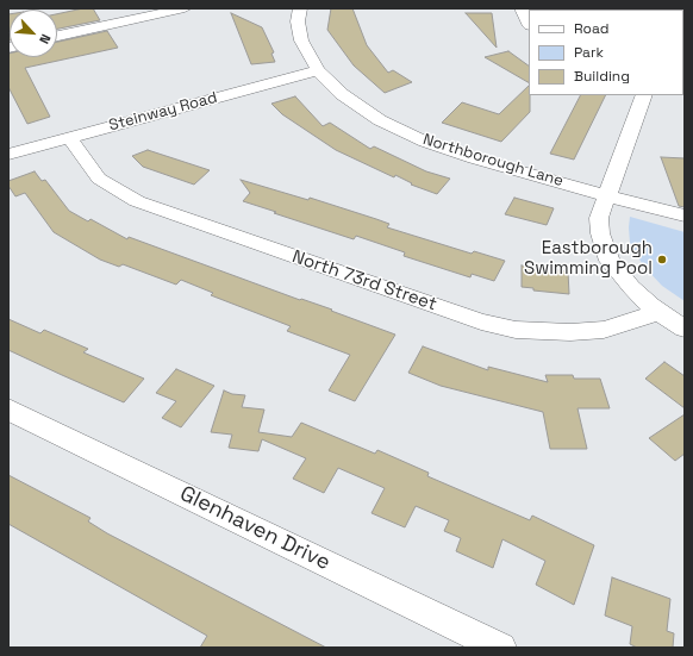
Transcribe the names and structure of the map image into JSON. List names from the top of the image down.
{
  "streets": {
    "street": [
      "Steinway Road",
      "Northborough Lane",
      "North 73rd Street",
      "Glenhaven Drive"
    ]
  },
  "crossings": [
    ["Steinway Road", "Northborough Lane"],
    ["Steinway Road", "North 73rd Street"]
  ],
  "places": ["Eastborough Swimming Pool"],
  "legend": ["Road", "Park", "Building"],
  "north": "bottom right"
}
